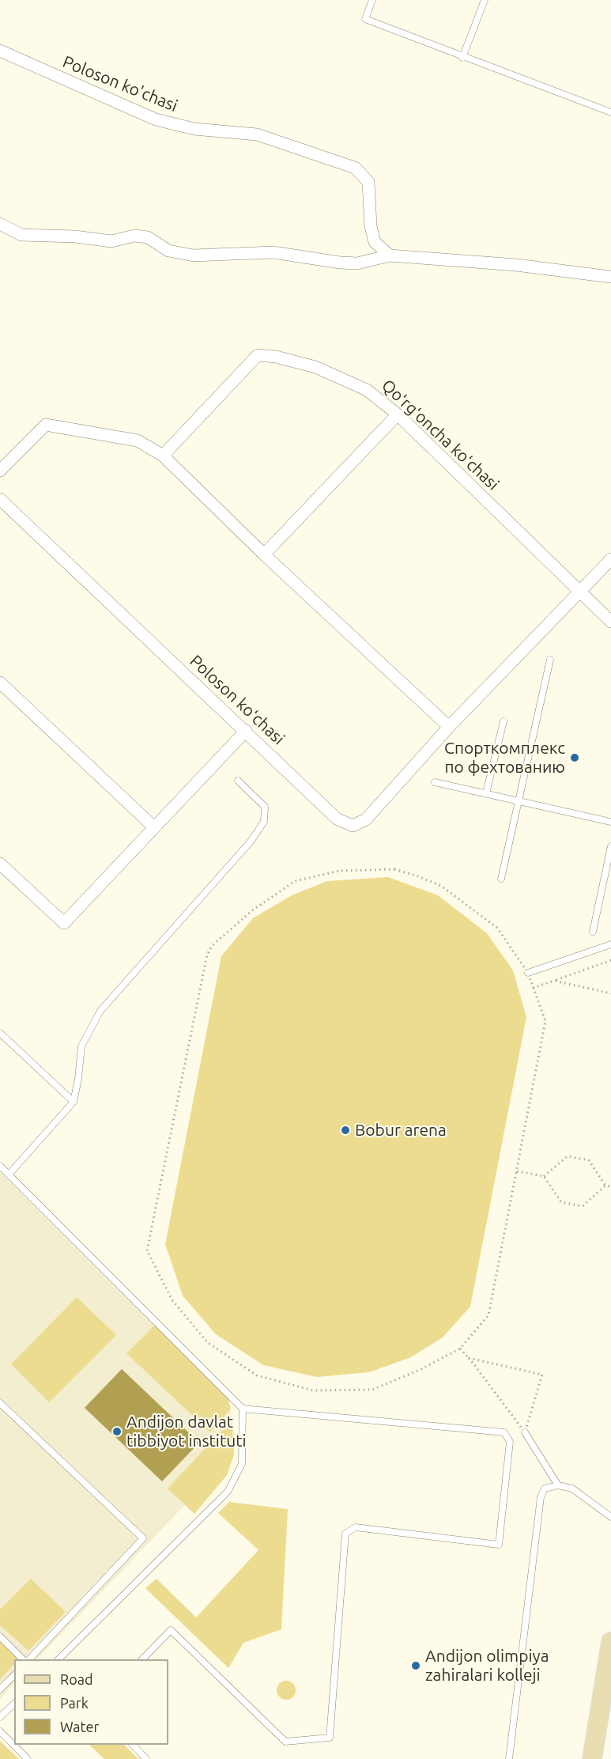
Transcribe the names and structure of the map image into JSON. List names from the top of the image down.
{
  "streets": {
    "street": ["Poloson ko'chasi", "Qoʻrgʻoncha koʻchasi", "Poloson koʻchasi"]
  },
  "crossings": [
    ["Qoʻrgʻoncha koʻchasi", "Poloson koʻchasi"]
  ],
  "places": [
    "Спорткомплекс по фехтованию",
    "Bobur arena",
    "Andijon davlat tibbiyot instituti",
    "Andijon olimpiya zahiralari kolleji"
  ],
  "legend": ["Road", "Park", "Water"]
}
